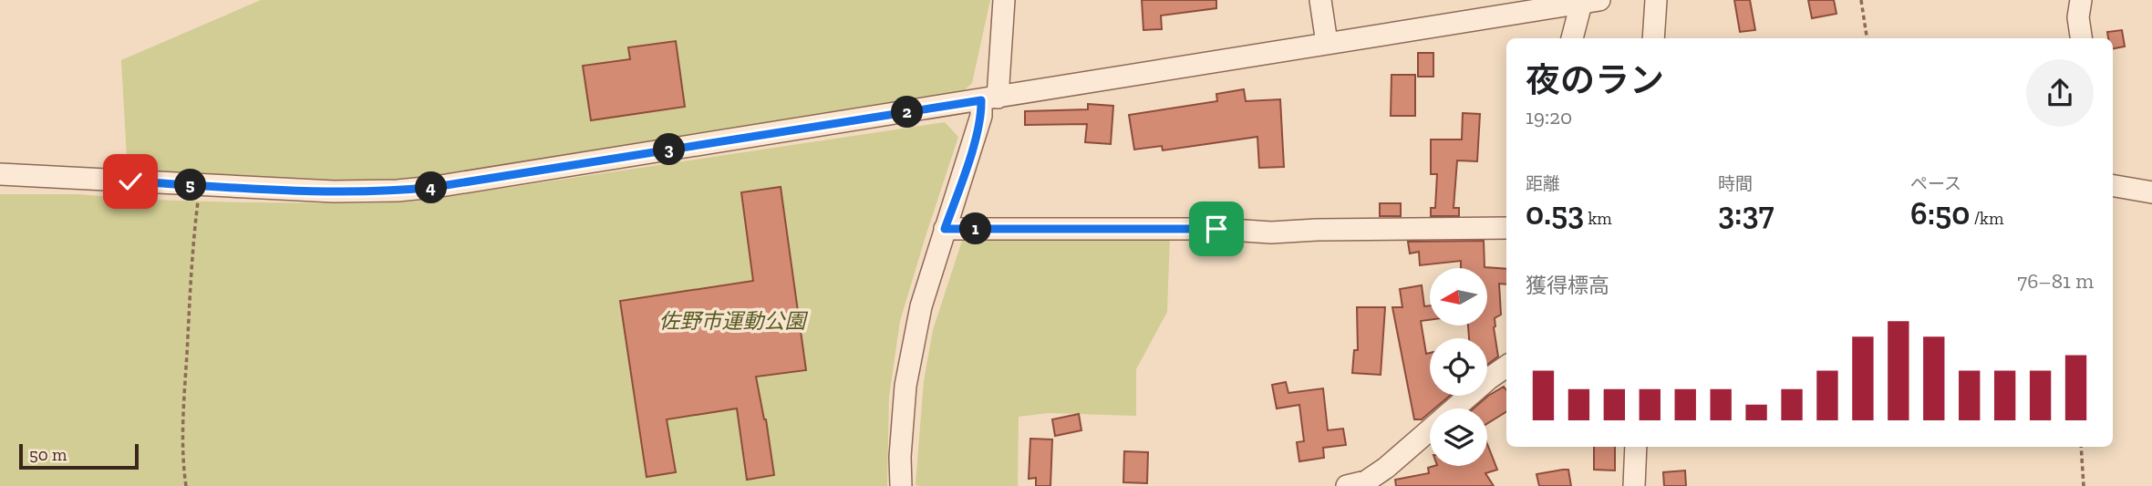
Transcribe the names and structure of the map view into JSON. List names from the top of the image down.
{
  "parks": ["佐野市運動公園"],
  "scale_bar": "50 m",
  "north": "left",
  "page": {
    "heading": ["夜のラン", "19:20"],
    "pins": [
      "2",
      "3",
      "5",
      "4",
      "1"
    ],
    "stats": [
      ["距離", "0.53 km"],
      ["時間", "3:37"],
      ["ペース", "6:50 /km"]
    ],
    "chart": ["獲得標高", "76–81 m"],
    "scale": "50 m"
  }
}
